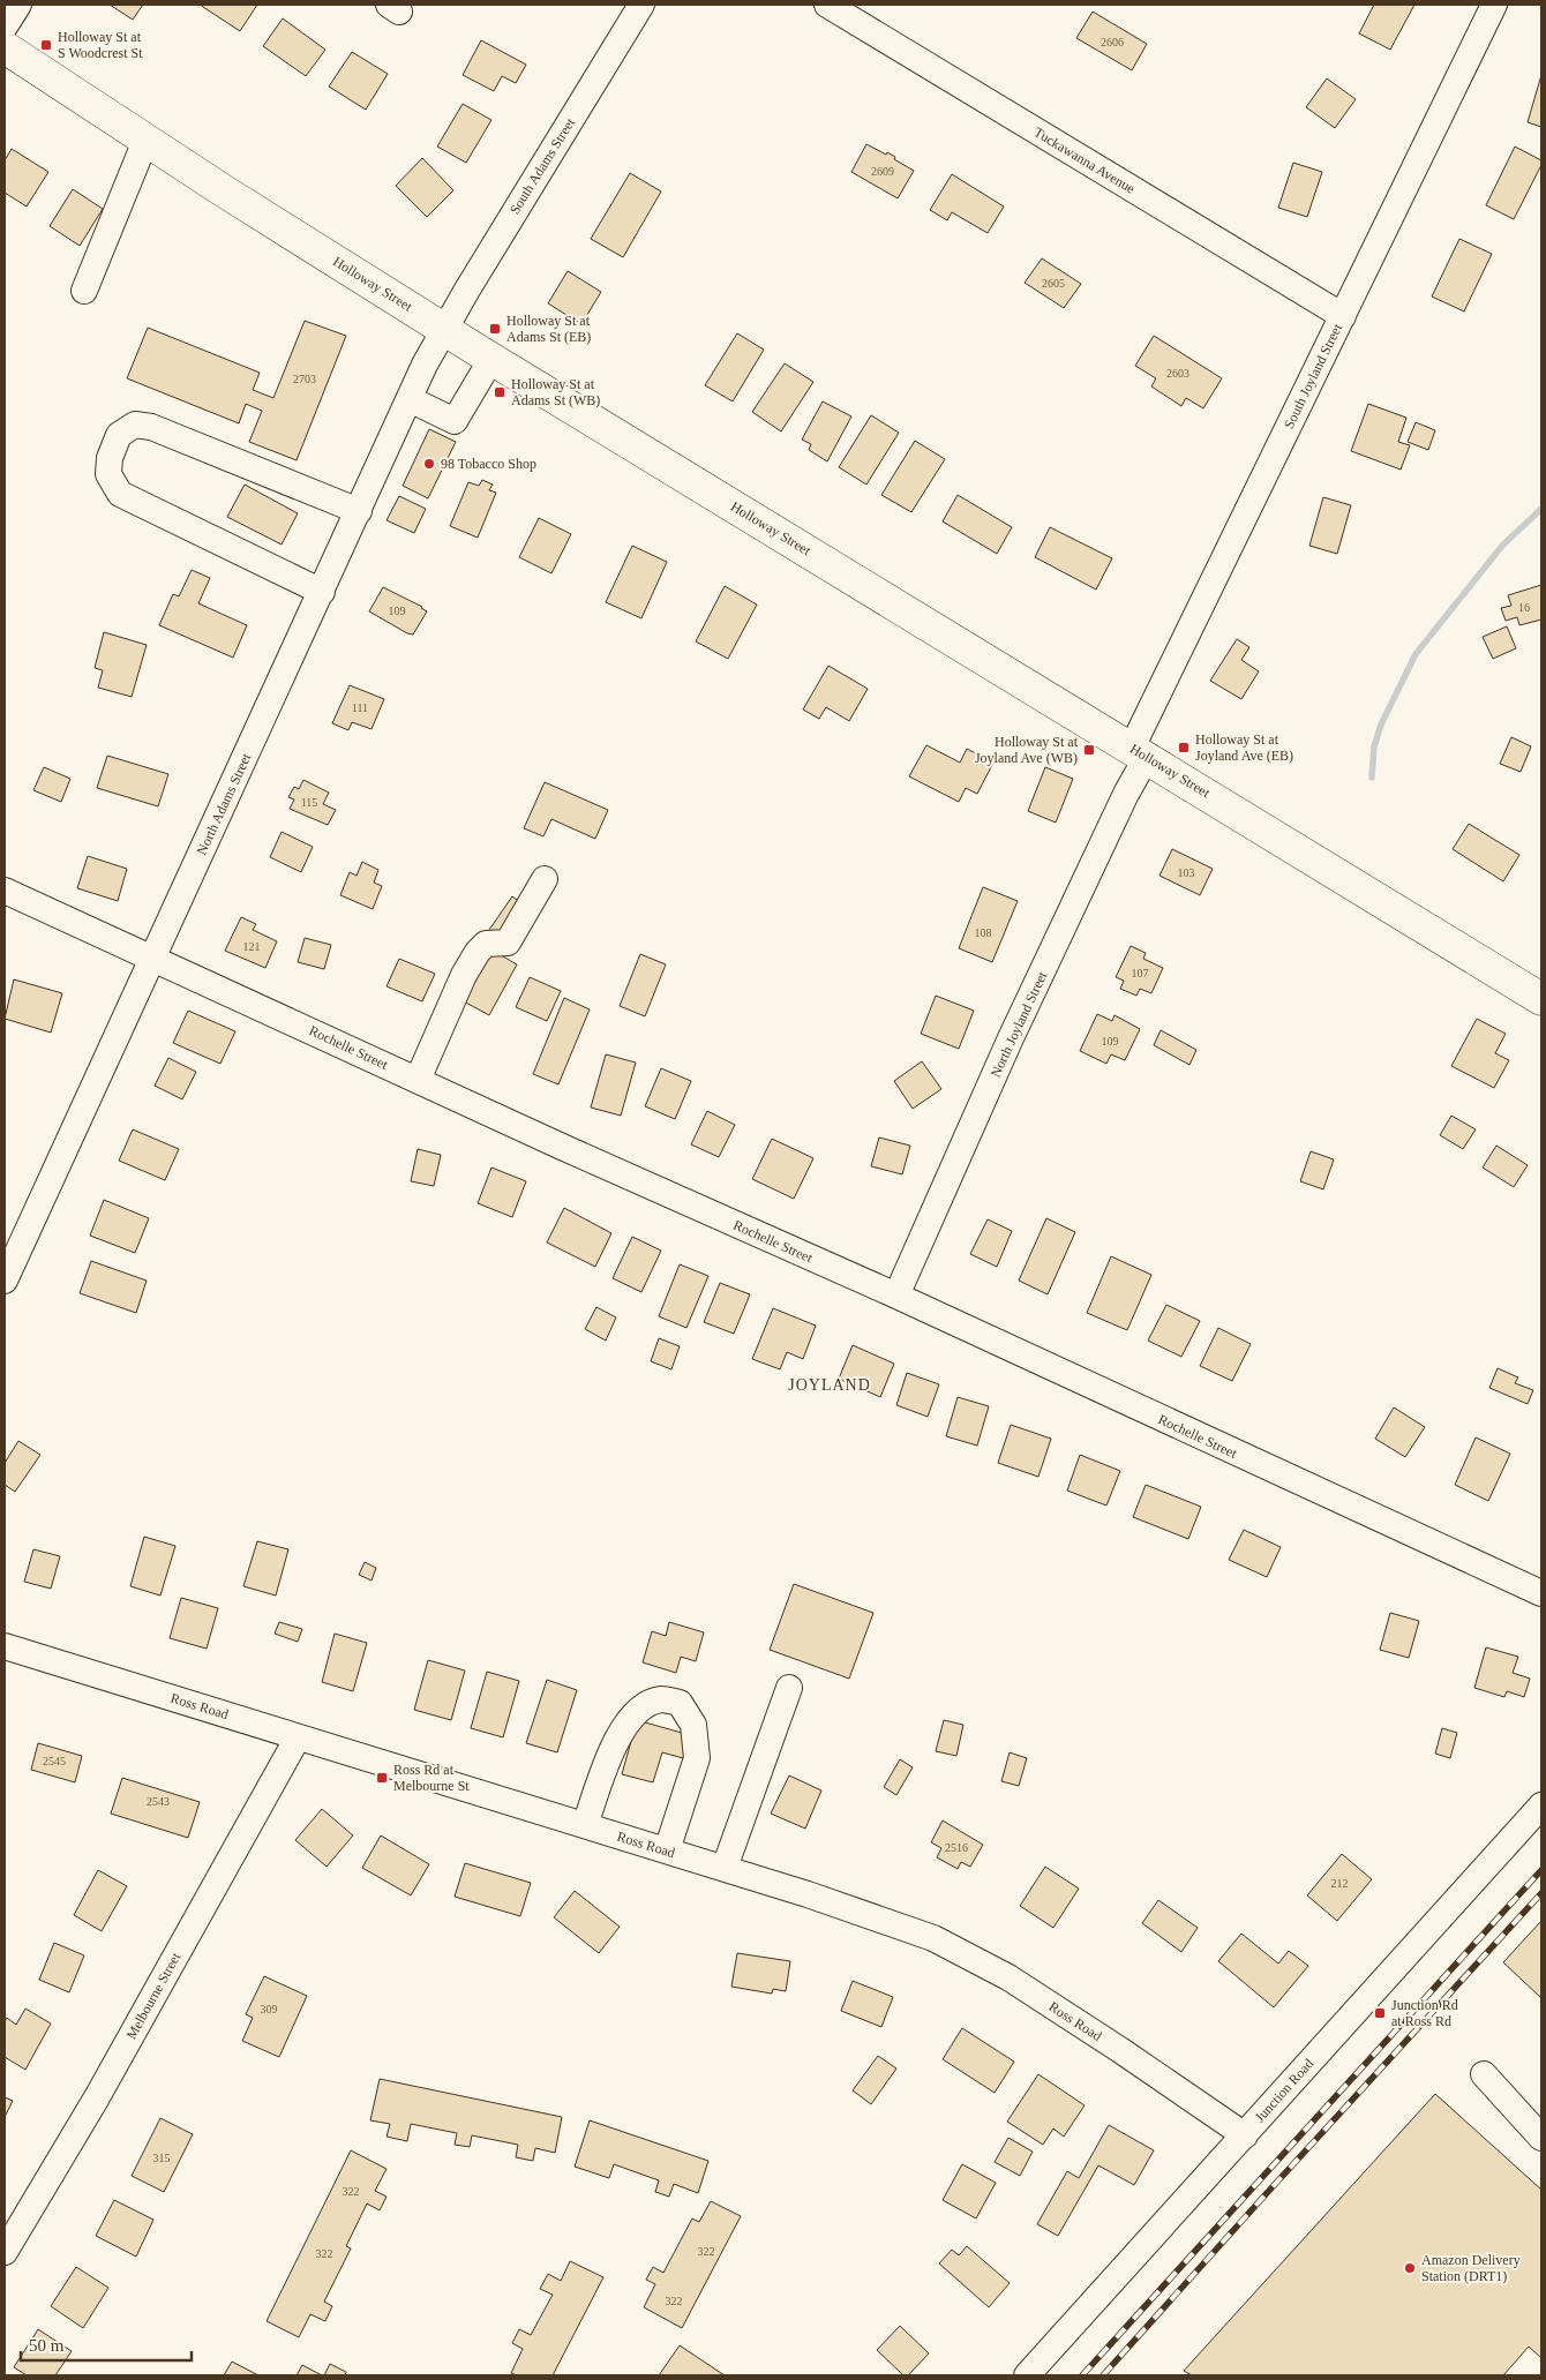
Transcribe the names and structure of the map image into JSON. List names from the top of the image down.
{
  "streets": {
    "highway": ["Holloway Street"],
    "street": [
      "Tuckawanna Avenue",
      "South Adams Street",
      "South Joyland Street",
      "North Adams Street",
      "North Joyland Street",
      "Rochelle Street",
      "Ross Road",
      "Melbourne Street",
      "Junction Road"
    ]
  },
  "crossings": [
    ["Tuckawanna Avenue", "South Joyland Street"],
    ["South Adams Street", "Holloway Street"],
    ["South Adams Street", "North Adams Street"],
    ["Holloway Street", "South Joyland Street"],
    ["Holloway Street", "North Adams Street"],
    ["Holloway Street", "North Joyland Street"],
    ["South Joyland Street", "North Joyland Street"],
    ["North Adams Street", "Rochelle Street"],
    ["North Joyland Street", "Rochelle Street"],
    ["Ross Road", "Melbourne Street"],
    ["Ross Road", "Junction Road"]
  ],
  "districts": ["JOYLAND"],
  "places": {
    "transit": [
      "Holloway St at S Woodcrest St",
      "Holloway St at Adams St (EB)",
      "Holloway St at Adams St (WB)",
      "Holloway St at Joyland Ave (EB)",
      "Holloway St at Joyland Ave (WB)",
      "Ross Rd at Melbourne St",
      "Junction Rd at Ross Rd"
    ],
    "other": ["98 Tobacco Shop", "Amazon Delivery Station (DRT1)"]
  },
  "house_numbers": [
    "2606",
    "2609",
    "2605",
    "2603",
    "2703",
    "16",
    "109",
    "111",
    "115",
    "103",
    "108",
    "121",
    "107",
    "109",
    "2545",
    "2543",
    "2516",
    "212",
    "309",
    "315",
    "322",
    "322",
    "322",
    "322"
  ],
  "scale_bar": "50 m"
}
